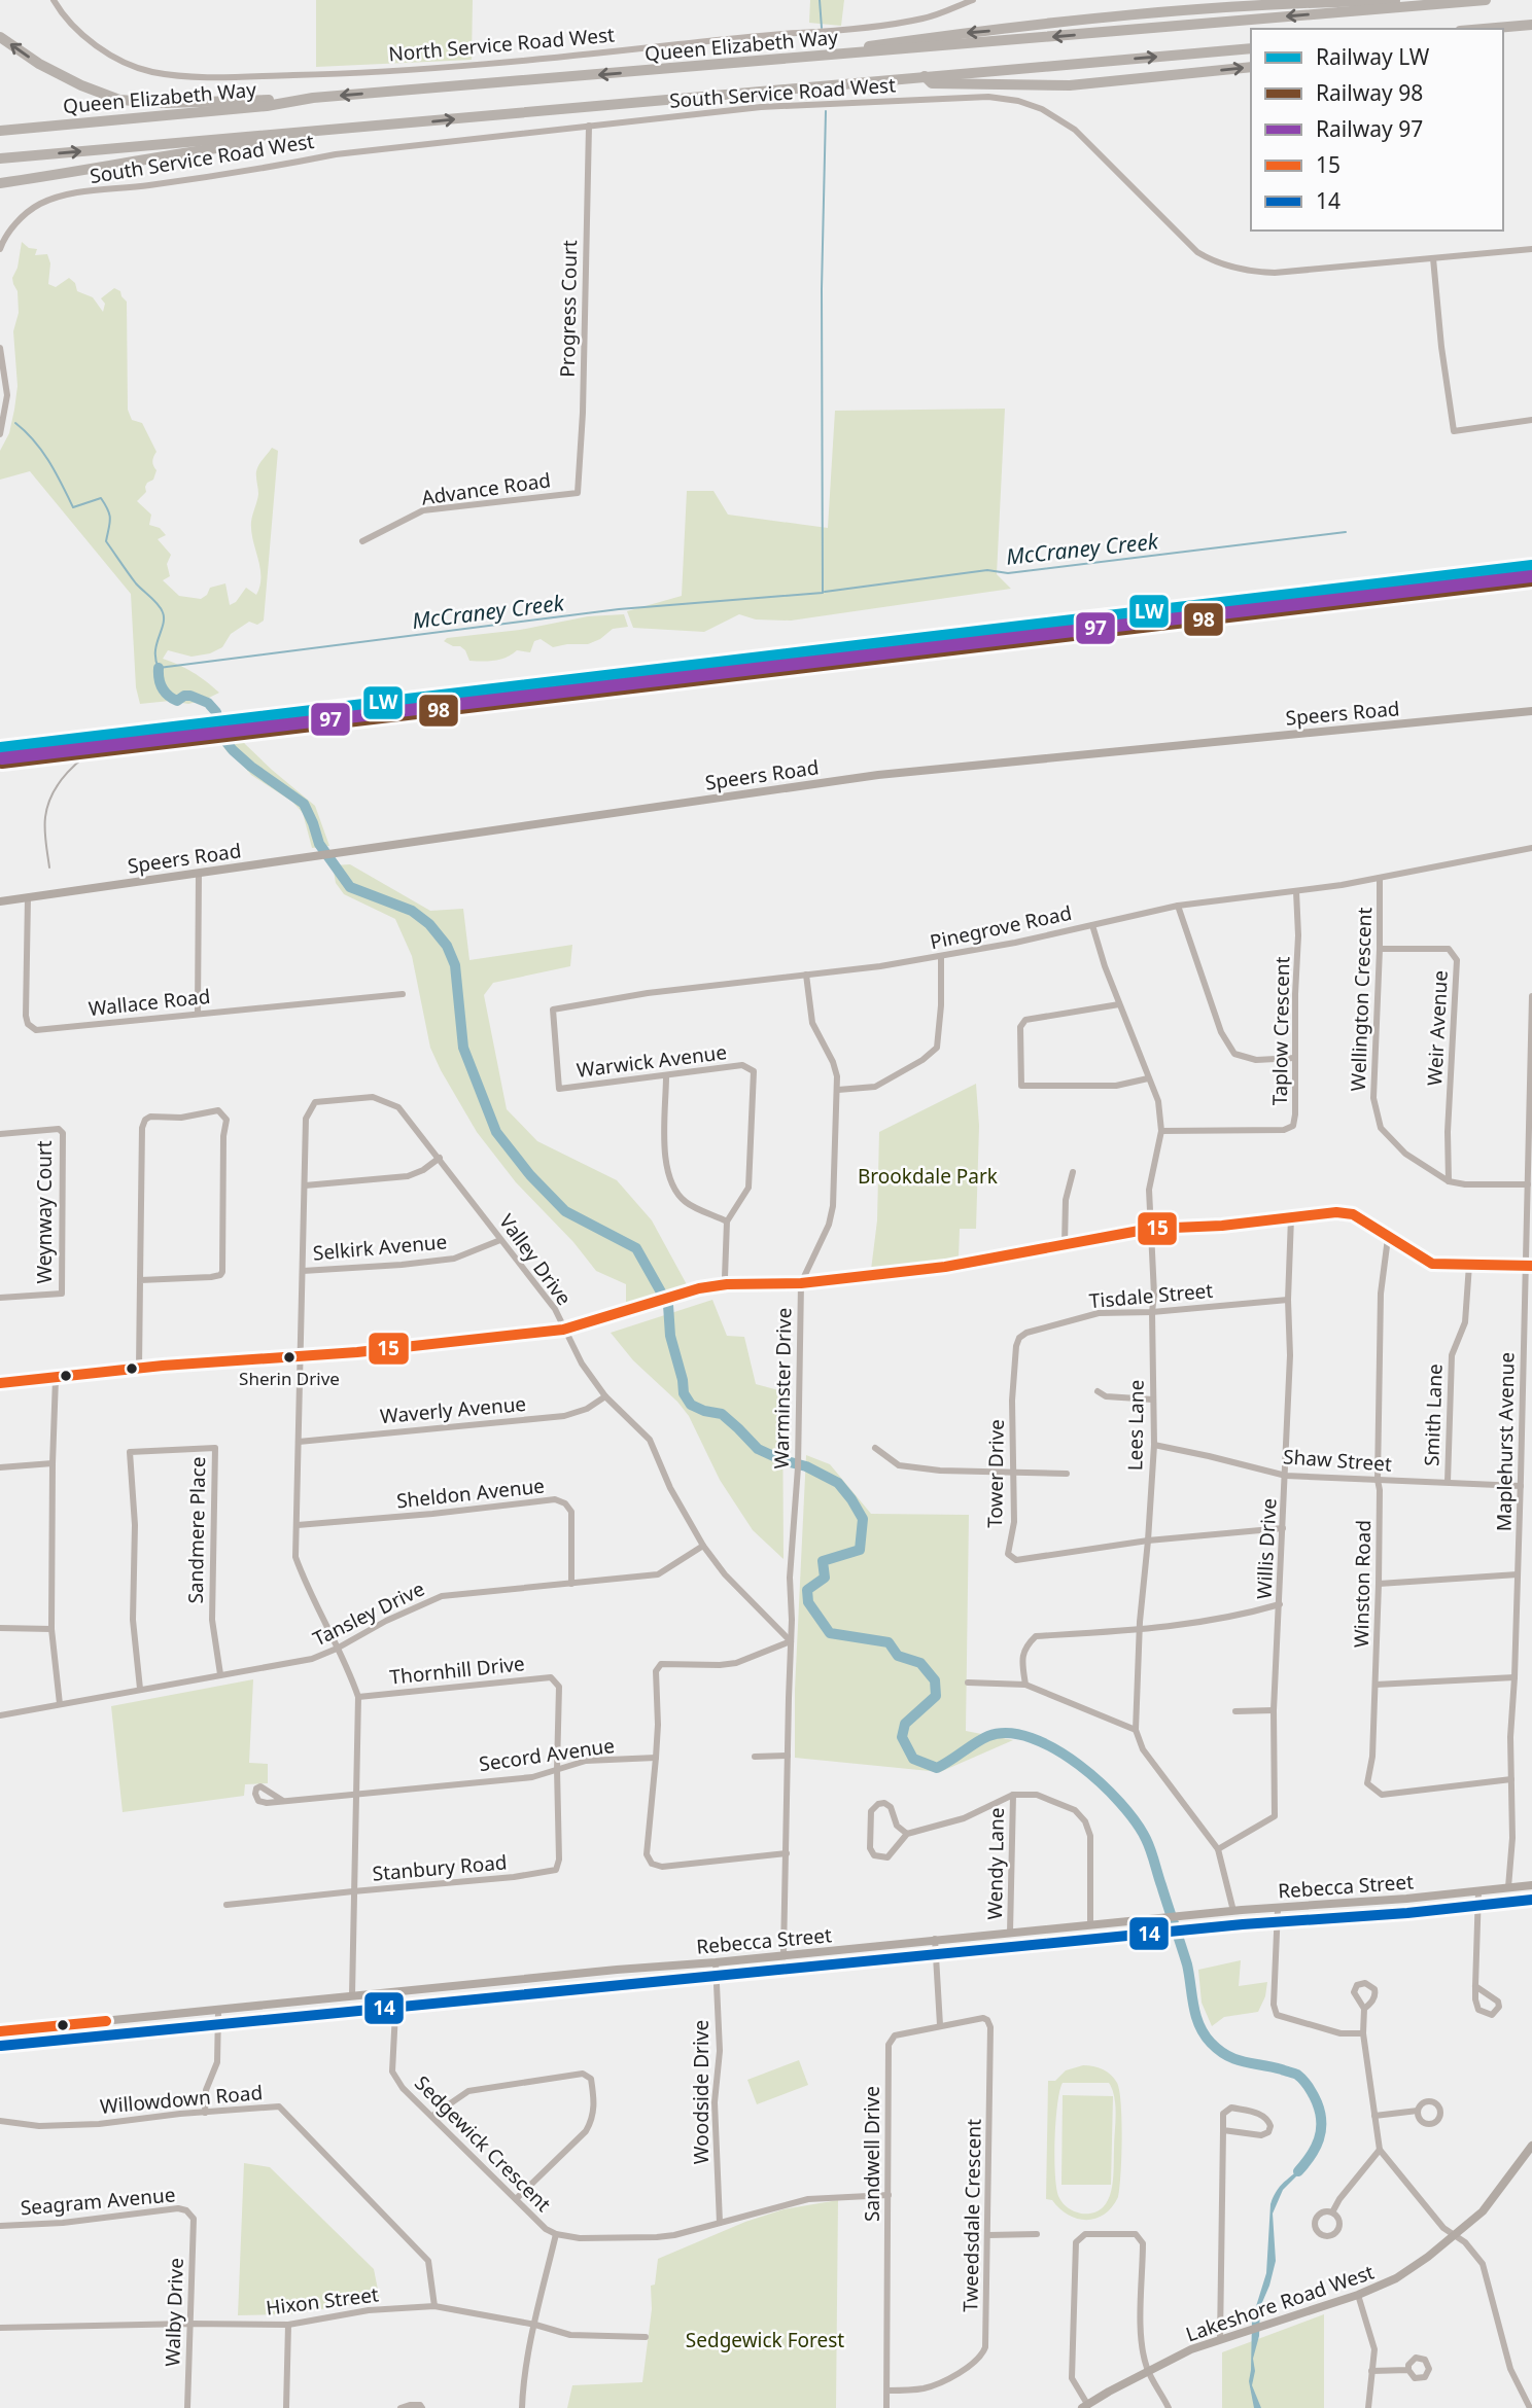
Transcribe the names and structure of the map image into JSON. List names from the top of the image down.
{
  "streets": {
    "highway": ["Queen Elizabeth Way"],
    "main road": ["Speers Road", "Rebecca Street", "Lakeshore Road West"],
    "street": [
      "North Service Road West",
      "South Service Road West",
      "Progress Court",
      "Advance Road",
      "Pinegrove Road",
      "Wellington Crescent",
      "Wallace Road",
      "Weir Avenue",
      "Taplow Crescent",
      "Warwick Avenue",
      "Weynway Court",
      "Selkirk Avenue",
      "Valley Drive",
      "Tisdale Street",
      "Warminster Drive",
      "Waverly Avenue",
      "Smith Lane",
      "Lees Lane",
      "Maplehurst Avenue",
      "Shaw Street",
      "Tower Drive",
      "Sheldon Avenue",
      "Sandmere Place",
      "Willis Drive",
      "Winston Road",
      "Tansley Drive",
      "Thornhill Drive",
      "Secord Avenue",
      "Wendy Lane",
      "Stanbury Road",
      "Woodside Drive",
      "Willowdown Road",
      "Sedgewick Crescent",
      "Sandwell Drive",
      "Seagram Avenue",
      "Tweedsdale Crescent",
      "Hixon Street",
      "Walby Drive"
    ]
  },
  "crossings": [
    ["South Service Road West", "Progress Court"],
    ["Progress Court", "Advance Road"],
    ["Speers Road", "Wallace Road"],
    ["Pinegrove Road", "Wellington Crescent"],
    ["Pinegrove Road", "Taplow Crescent"],
    ["Pinegrove Road", "Warwick Avenue"],
    ["Pinegrove Road", "Warminster Drive"],
    ["Pinegrove Road", "Lees Lane"],
    ["Wellington Crescent", "Weir Avenue"],
    ["Wellington Crescent", "Maplehurst Avenue"],
    ["Taplow Crescent", "Lees Lane"],
    ["Selkirk Avenue", "Valley Drive"],
    ["Valley Drive", "Waverly Avenue"],
    ["Valley Drive", "Tansley Drive"],
    ["Tisdale Street", "Lees Lane"],
    ["Tisdale Street", "Tower Drive"],
    ["Tisdale Street", "Willis Drive"],
    ["Warminster Drive", "Rebecca Street"],
    ["Smith Lane", "Shaw Street"],
    ["Lees Lane", "Shaw Street"],
    ["Lees Lane", "Tower Drive"],
    ["Lees Lane", "Willis Drive"],
    ["Lees Lane", "Rebecca Street"],
    ["Maplehurst Avenue", "Shaw Street"],
    ["Maplehurst Avenue", "Winston Road"],
    ["Maplehurst Avenue", "Rebecca Street"],
    ["Shaw Street", "Willis Drive"],
    ["Shaw Street", "Winston Road"],
    ["Sheldon Avenue", "Tansley Drive"],
    ["Sandmere Place", "Tansley Drive"],
    ["Thornhill Drive", "Secord Avenue"],
    ["Thornhill Drive", "Stanbury Road"],
    ["Secord Avenue", "Stanbury Road"],
    ["Wendy Lane", "Rebecca Street"],
    ["Rebecca Street", "Woodside Drive"],
    ["Rebecca Street", "Sedgewick Crescent"],
    ["Woodside Drive", "Sedgewick Crescent"],
    ["Willowdown Road", "Hixon Street"],
    ["Sedgewick Crescent", "Sandwell Drive"],
    ["Sandwell Drive", "Tweedsdale Crescent"],
    ["Seagram Avenue", "Walby Drive"],
    ["Hixon Street", "Walby Drive"]
  ],
  "water": ["McCraney Creek"],
  "parks": ["Brookdale Park", "Sedgewick Forest"],
  "places": ["Sherin Drive"],
  "lines": [
    "rail line LW",
    "rail line 97",
    "rail line 98",
    "transit line 15",
    "transit line 14"
  ],
  "legend": [
    "Railway LW",
    "Railway 98",
    "Railway 97",
    "15",
    "14"
  ]
}
